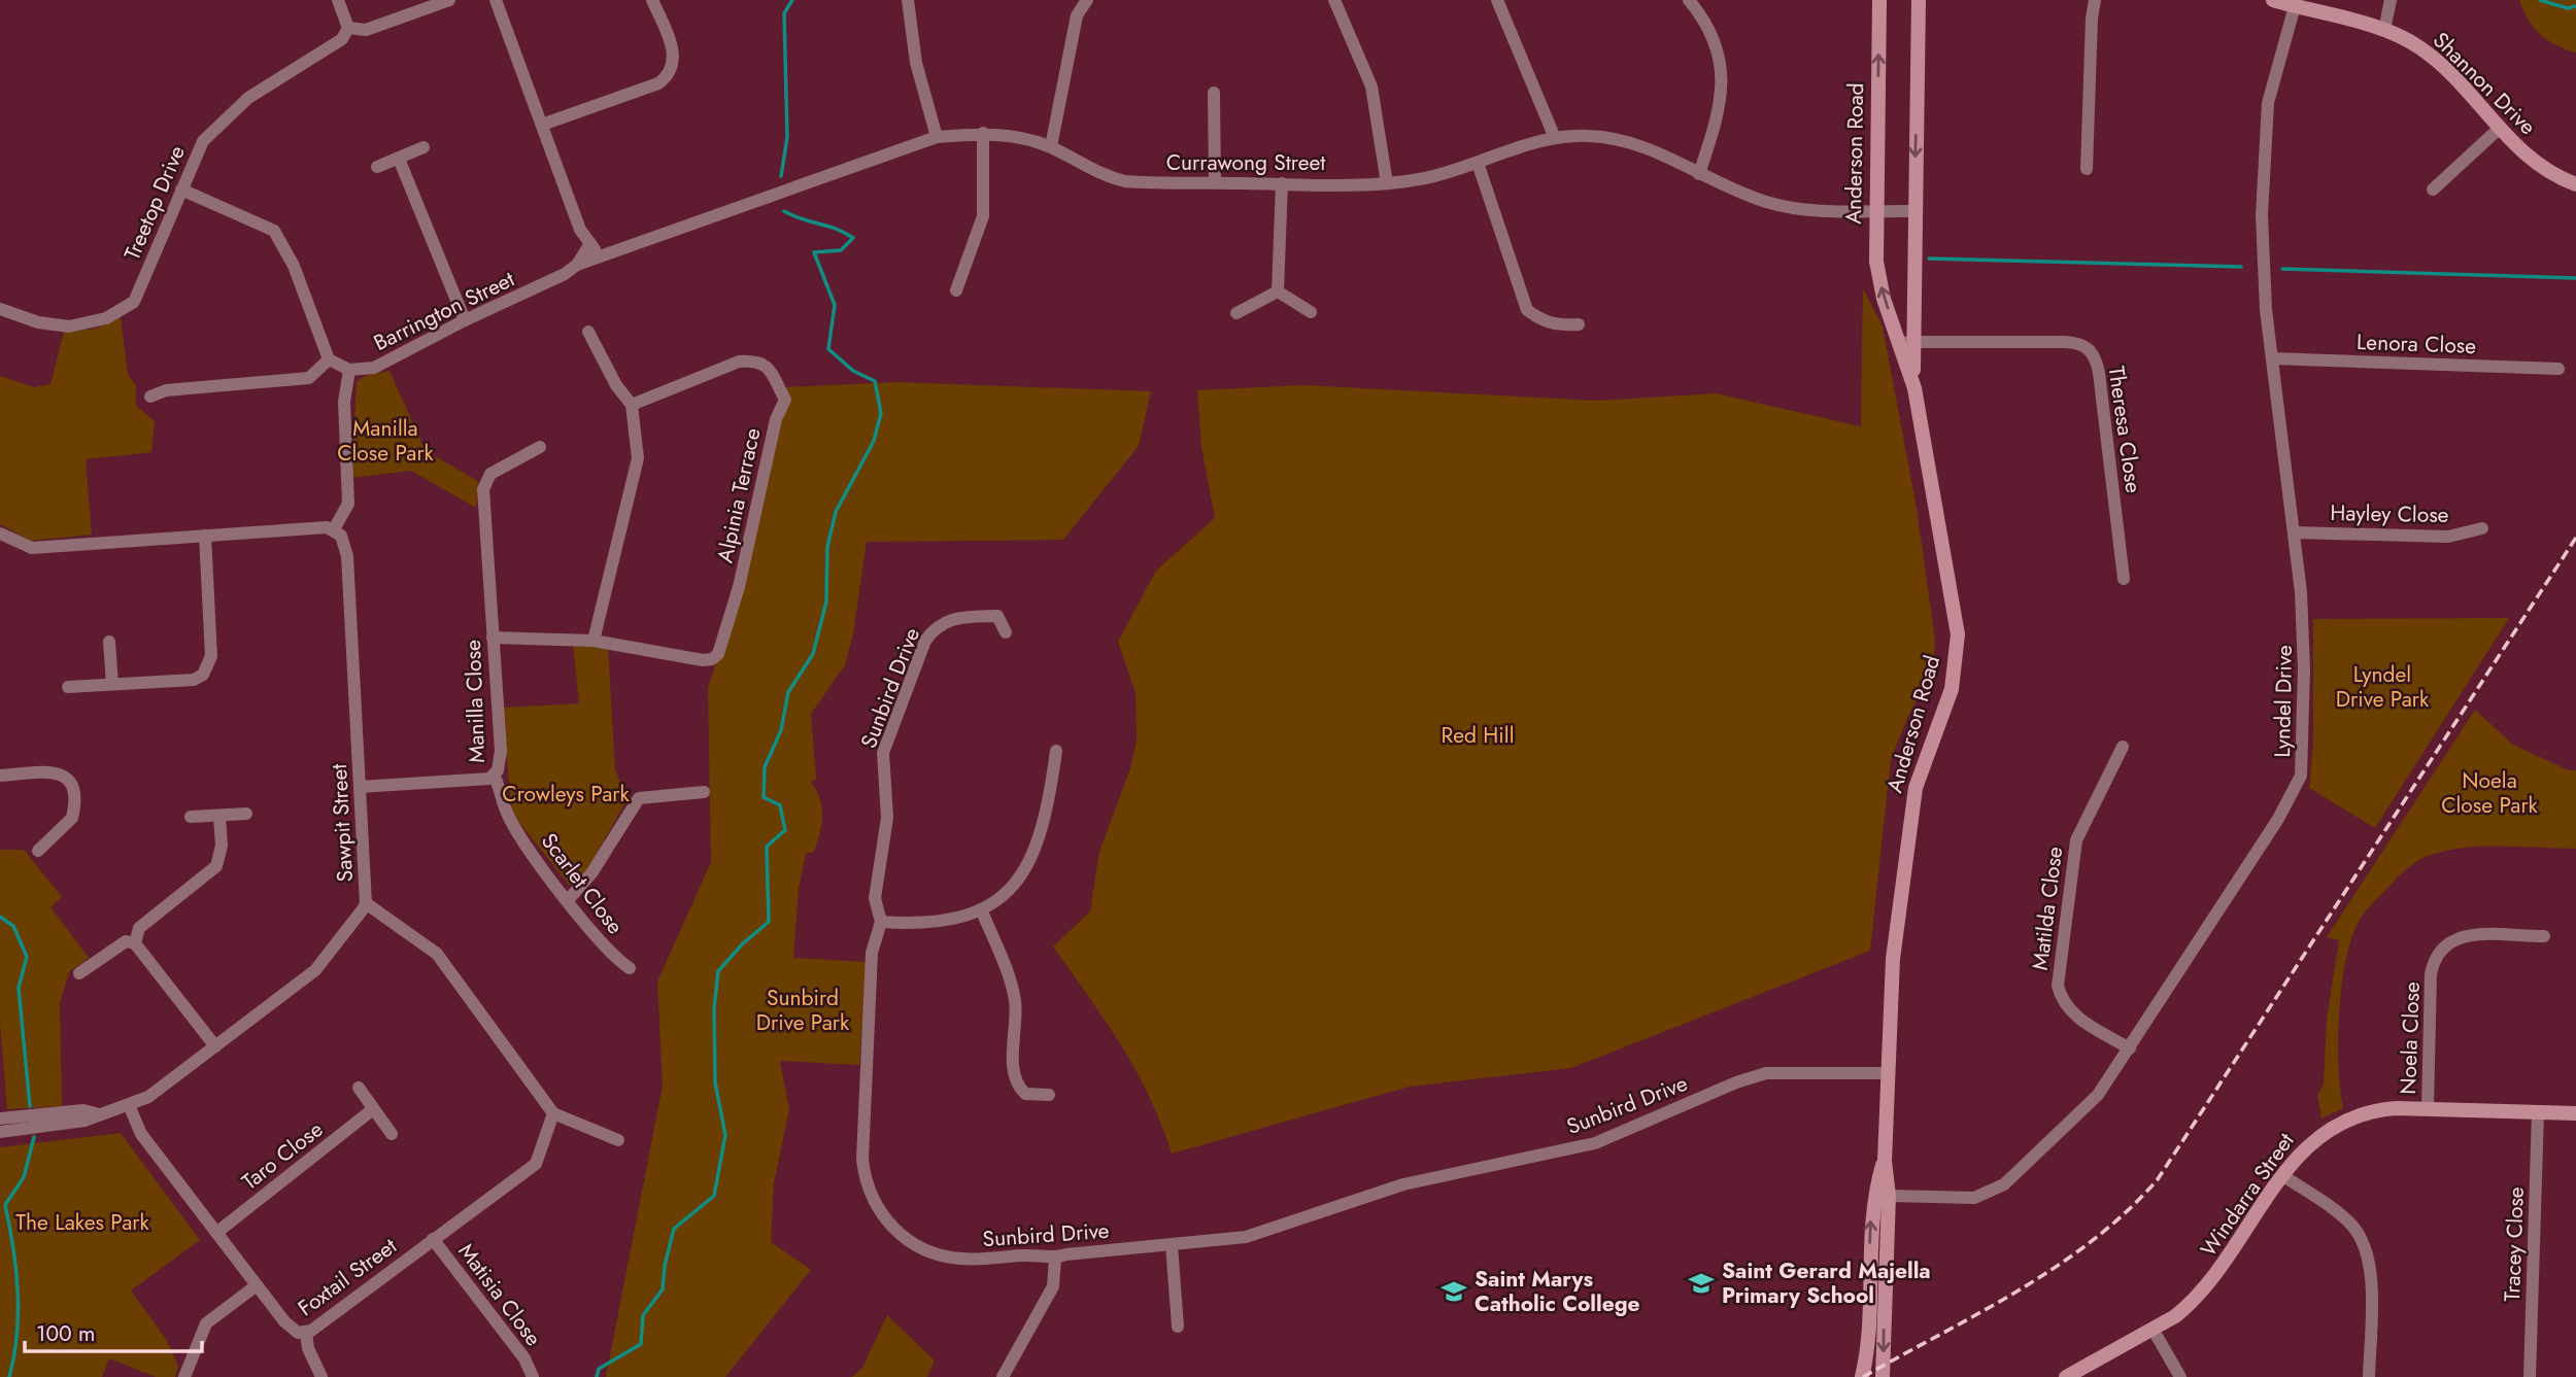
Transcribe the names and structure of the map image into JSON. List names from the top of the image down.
{
  "streets": {
    "street": [
      "Shannon Drive",
      "Anderson Road",
      "Currawong Street",
      "Treetop Drive",
      "Barrington Street",
      "Lenora Close",
      "Theresa Close",
      "Alpinia Terrace",
      "Hayley Close",
      "Sunbird Drive",
      "Manilla Close",
      "Lyndel Drive",
      "Sawpit Street",
      "Scarlet Close",
      "Matilda Close",
      "Noela Close",
      "Taro Close",
      "Windarra Street",
      "Tracey Close",
      "Foxtail Street",
      "Matisia Close"
    ]
  },
  "crossings": [
    ["Shannon Drive", "Lyndel Drive"],
    ["Anderson Road", "Currawong Street"],
    ["Anderson Road", "Theresa Close"],
    ["Anderson Road", "Sunbird Drive"],
    ["Anderson Road", "Lyndel Drive"],
    ["Currawong Street", "Barrington Street"],
    ["Lenora Close", "Lyndel Drive"],
    ["Alpinia Terrace", "Manilla Close"],
    ["Hayley Close", "Lyndel Drive"],
    ["Manilla Close", "Sawpit Street"],
    ["Manilla Close", "Scarlet Close"],
    ["Lyndel Drive", "Matilda Close"],
    ["Sawpit Street", "Foxtail Street"],
    ["Noela Close", "Windarra Street"],
    ["Taro Close", "Foxtail Street"],
    ["Windarra Street", "Tracey Close"],
    ["Foxtail Street", "Matisia Close"]
  ],
  "parks": [
    "Manilla Close Park",
    "Lyndel Drive Park",
    "Red Hill",
    "Noela Close Park",
    "Crowleys Park",
    "Sunbird Drive Park",
    "The Lakes Park"
  ],
  "places": {
    "school or university": ["Saint Gerard Majella Primary School", "Saint Marys Catholic College"]
  },
  "scale_bar": "100 m"
}
